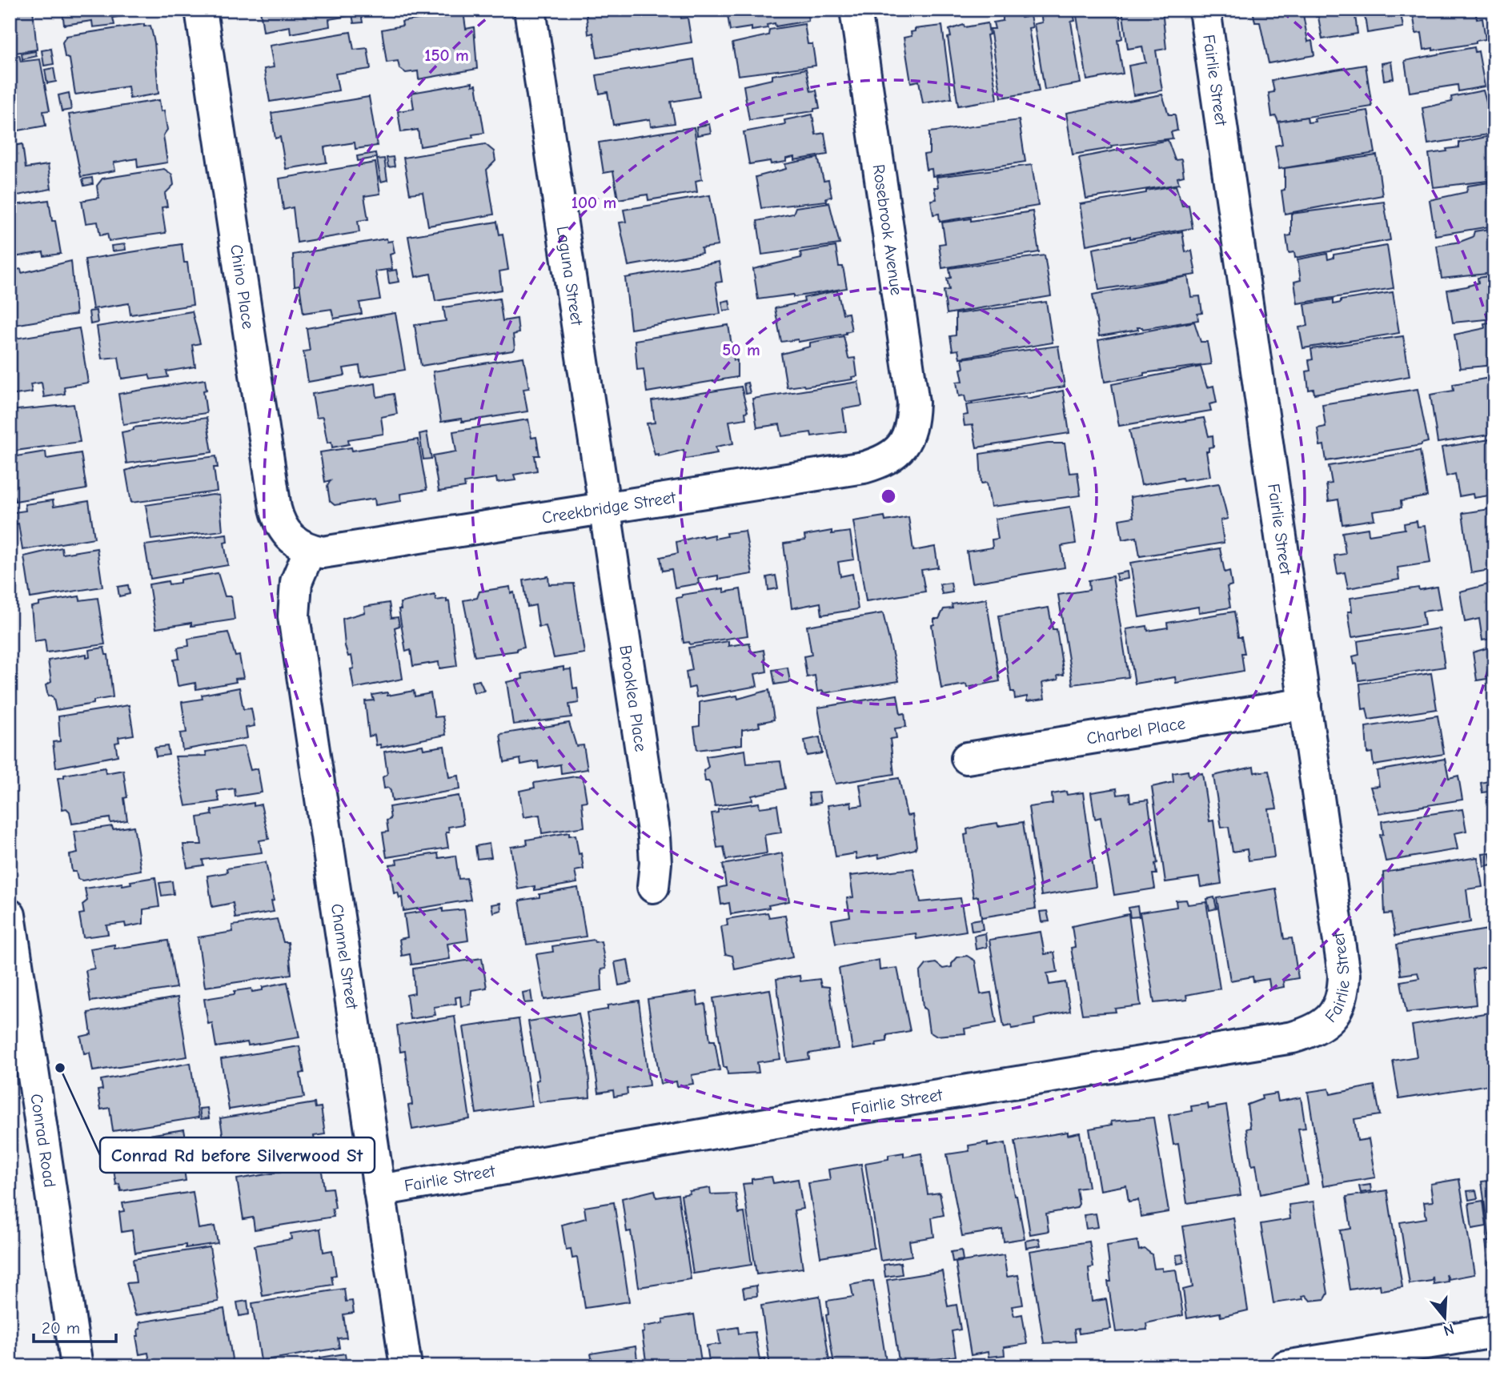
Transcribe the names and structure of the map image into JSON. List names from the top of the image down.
{
  "streets": {
    "street": [
      "Fairlie Street",
      "Rosebrook Avenue",
      "Laguna Street",
      "Chino Place",
      "Creekbridge Street",
      "Brooklea Place",
      "Charbel Place",
      "Channel Street",
      "Conrad Road"
    ]
  },
  "crossings": [
    ["Fairlie Street", "Charbel Place"],
    ["Fairlie Street", "Channel Street"],
    ["Rosebrook Avenue", "Creekbridge Street"],
    ["Laguna Street", "Creekbridge Street"],
    ["Laguna Street", "Brooklea Place"],
    ["Chino Place", "Creekbridge Street"],
    ["Chino Place", "Channel Street"],
    ["Creekbridge Street", "Brooklea Place"],
    ["Creekbridge Street", "Channel Street"]
  ],
  "places": ["Conrad Rd before Silverwood St"],
  "scale_bar": "20 m",
  "north": "bottom",
  "rings": ["150 m", "100 m", "50 m"]
}
